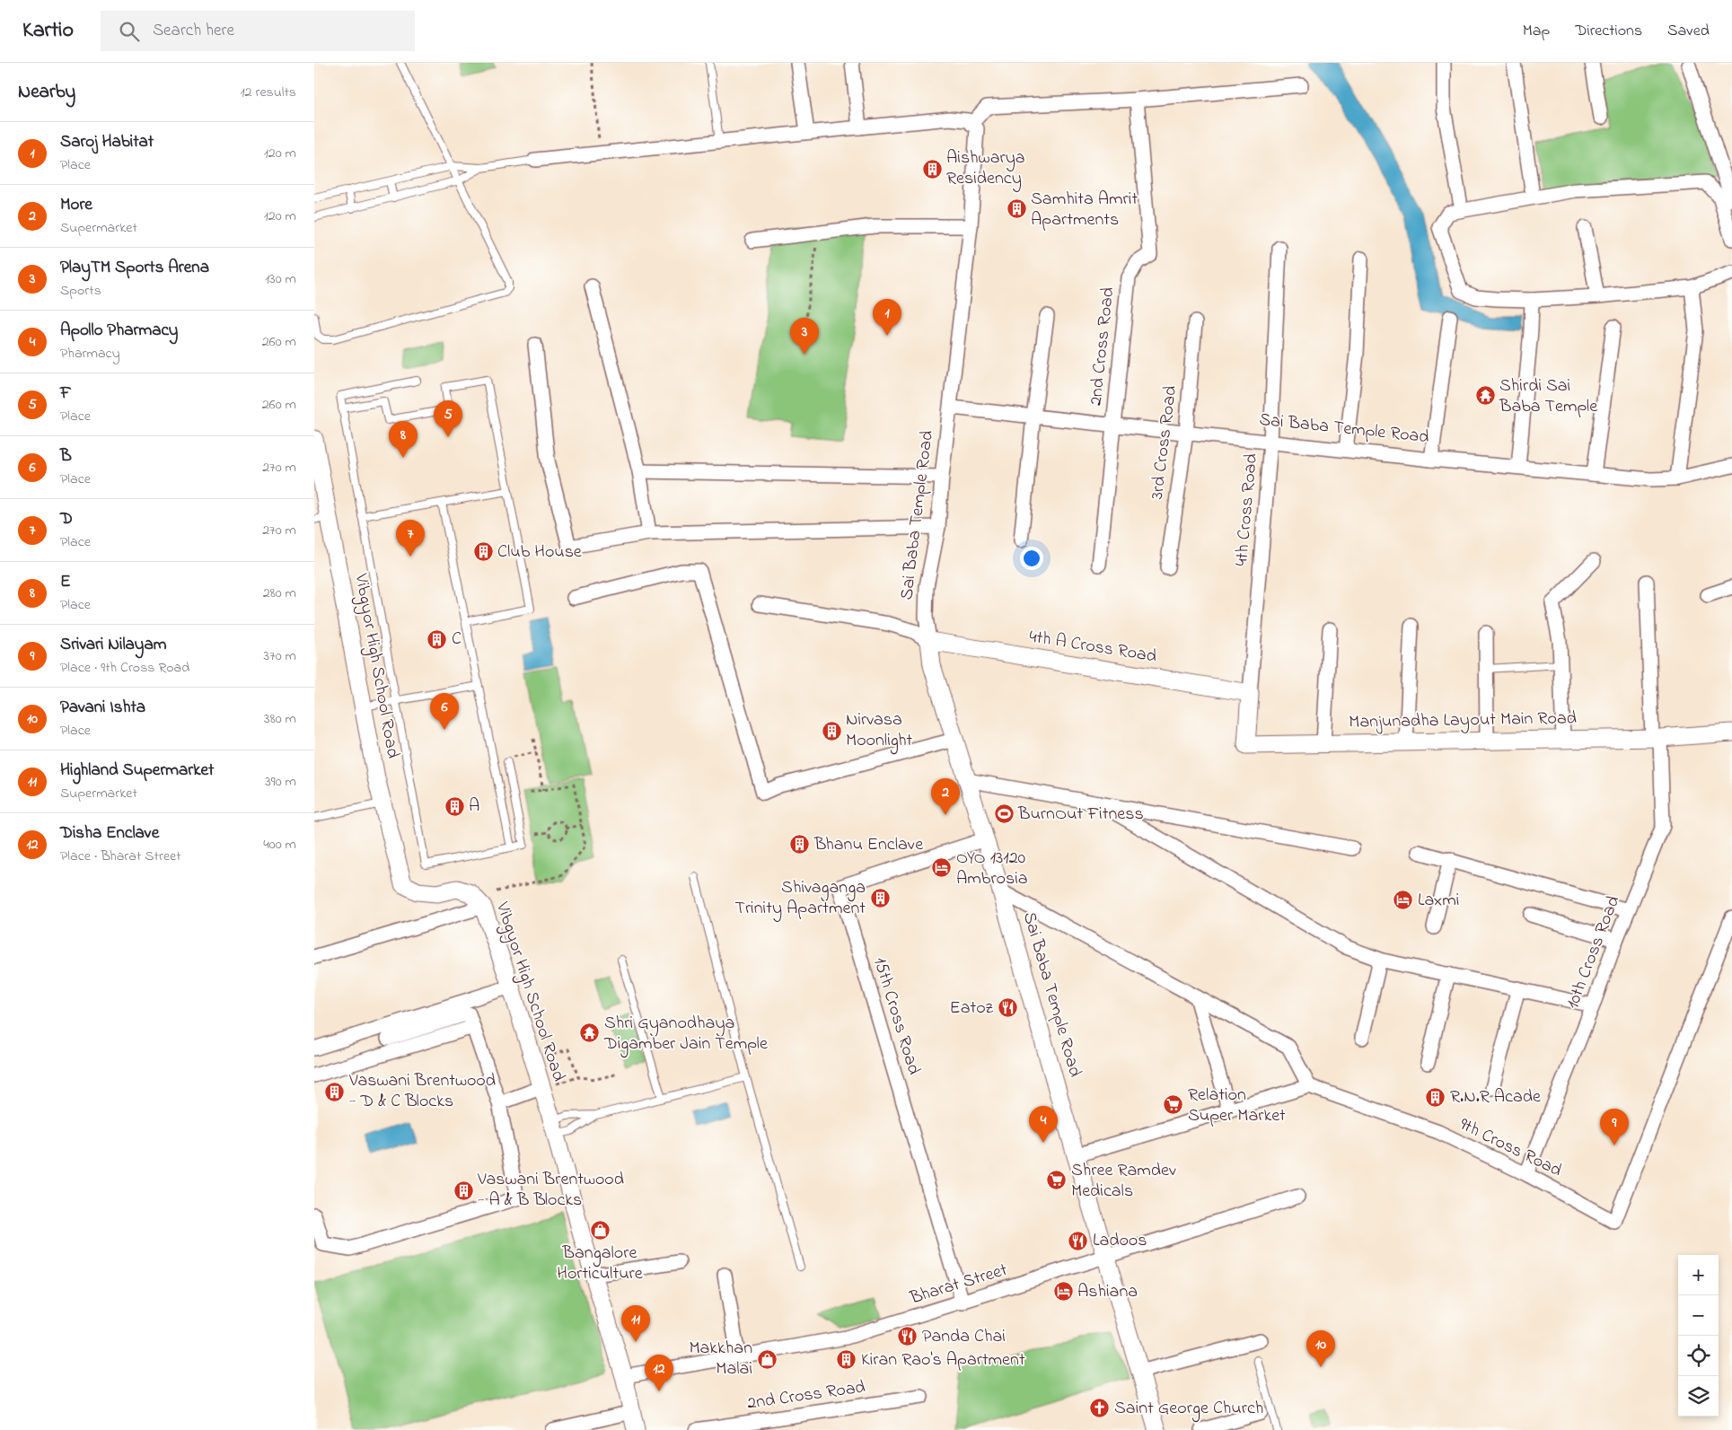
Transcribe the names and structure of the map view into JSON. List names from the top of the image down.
{
  "streets": {
    "street": [
      "2nd Cross Road",
      "Sai Baba Temple Road",
      "3rd Cross Road",
      "4th Cross Road",
      "4th A Cross Road",
      "Vibgyor High School Road",
      "Manjunadha Layout Main Road",
      "10th Cross Road",
      "15th Cross Road",
      "9th Cross Road",
      "Bharat Street"
    ]
  },
  "crossings": [
    ["2nd Cross Road", "Sai Baba Temple Road"],
    ["Sai Baba Temple Road", "3rd Cross Road"],
    ["Sai Baba Temple Road", "4th Cross Road"],
    ["Sai Baba Temple Road", "4th A Cross Road"],
    ["Sai Baba Temple Road", "15th Cross Road"],
    ["Sai Baba Temple Road", "Bharat Street"],
    ["4th Cross Road", "4th A Cross Road"],
    ["4th Cross Road", "Manjunadha Layout Main Road"],
    ["4th A Cross Road", "Manjunadha Layout Main Road"],
    ["Vibgyor High School Road", "Bharat Street"],
    ["Manjunadha Layout Main Road", "10th Cross Road"],
    ["10th Cross Road", "9th Cross Road"],
    ["15th Cross Road", "Bharat Street"]
  ],
  "places": {
    "building": [
      "Aishwarya Residency",
      "Samhita Amrit Apartments",
      "Club House",
      "C",
      "Nirvasa Moonlight",
      "A",
      "Bhanu Enclave",
      "Shivaganga Trinity Apartment",
      "Vaswani Brentwood - D & C Blocks",
      "R.N.R Acade",
      "Vaswani Brentwood - A & B Blocks",
      "Kiran Rao's Apartment"
    ],
    "temple": ["Shirdi Sai Baba Temple", "Shri Gyanodhaya Digamber Jain Temple"],
    "sports": ["BurnOut Fitness"],
    "hotel": ["OYO 13120 Ambrosia", "Laxmi", "Ashiana"],
    "restaurant": ["Eatoz", "Ladoos", "Panda Chai"],
    "supermarket": ["Relation Super Market", "Shree Ramdev Medicals"],
    "shop": ["Bangalore Horticulture", "Makkhan Malai"],
    "church": ["Saint George Church"]
  },
  "page": {
    "header": "Kartio",
    "search": "Search here",
    "nav": ["Map", "Directions", "Saved"],
    "heading": ["Nearby", "12 results"],
    "list": [
      {
        "mark": "1",
        "name": "Saroj Habitat",
        "note": "Place",
        "value": "120 m"
      },
      {
        "mark": "2",
        "name": "More",
        "note": "Supermarket",
        "value": "120 m"
      },
      {
        "mark": "3",
        "name": "PlayTM Sports Arena",
        "note": "Sports",
        "value": "130 m"
      },
      {
        "mark": "4",
        "name": "Apollo Pharmacy",
        "note": "Pharmacy",
        "value": "260 m"
      },
      {
        "mark": "5",
        "name": "F",
        "note": "Place",
        "value": "260 m"
      },
      {
        "mark": "6",
        "name": "B",
        "note": "Place",
        "value": "270 m"
      },
      {
        "mark": "7",
        "name": "D",
        "note": "Place",
        "value": "270 m"
      },
      {
        "mark": "8",
        "name": "E",
        "note": "Place",
        "value": "280 m"
      },
      {
        "mark": "9",
        "name": "Srivari Nilayam",
        "note": "Place · 9th Cross Road",
        "value": "370 m"
      },
      {
        "mark": "10",
        "name": "Pavani Ishta",
        "note": "Place",
        "value": "380 m"
      },
      {
        "mark": "11",
        "name": "Highland Supermarket",
        "note": "Supermarket",
        "value": "390 m"
      },
      {
        "mark": "12",
        "name": "Disha Enclave",
        "note": "Place · Bharat Street",
        "value": "400 m"
      }
    ],
    "pins": [
      "1",
      "3",
      "5",
      "8",
      "7",
      "6",
      "2",
      "4",
      "9",
      "11",
      "10",
      "12"
    ],
    "map_buttons": ["+", "−"]
  }
}
